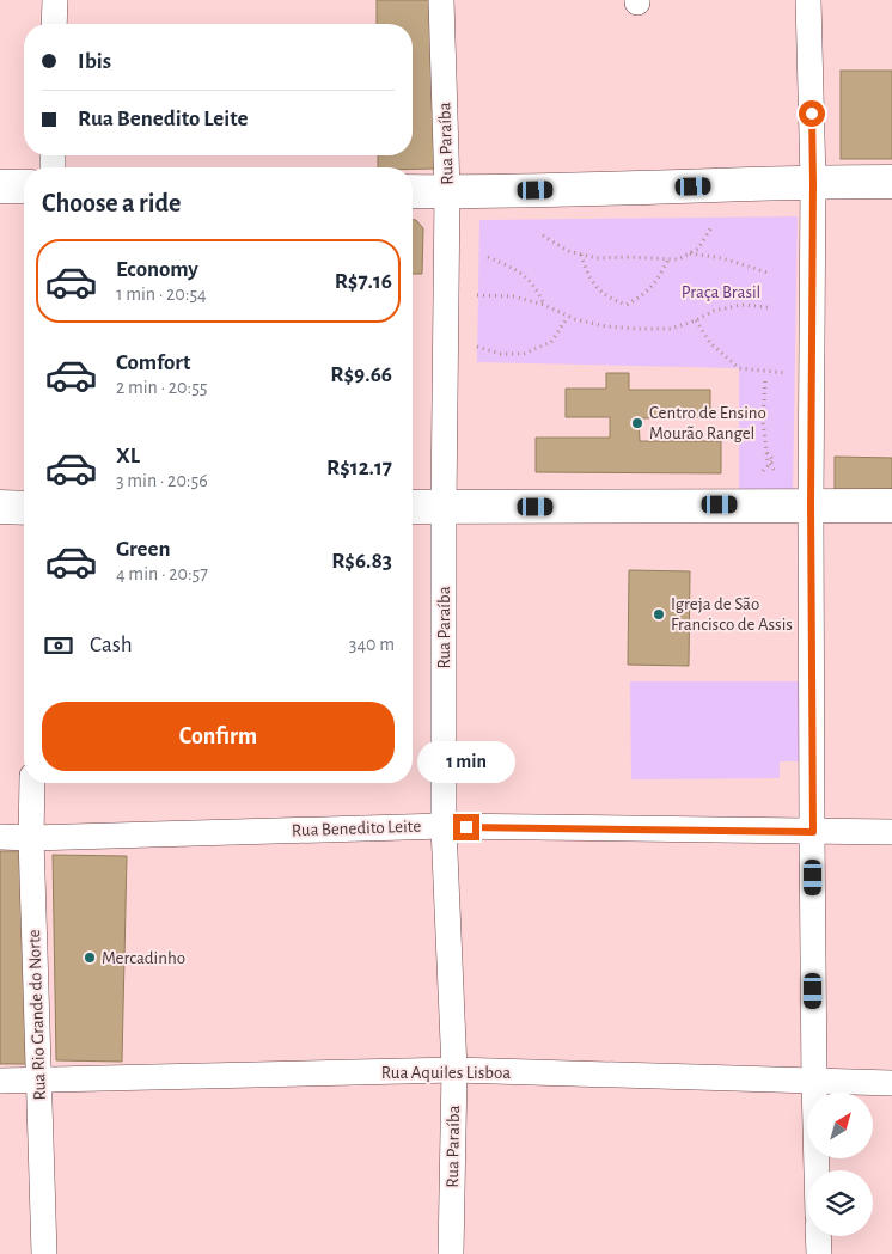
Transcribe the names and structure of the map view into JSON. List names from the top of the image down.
{
  "streets": {
    "street": [
      "Rua Paraíba",
      "Rua Benedito Leite",
      "Rua Rio Grande do Norte",
      "Rua Aquiles Lisboa"
    ]
  },
  "crossings": [
    ["Rua Paraíba", "Rua Benedito Leite"],
    ["Rua Paraíba", "Rua Aquiles Lisboa"],
    ["Rua Benedito Leite", "Rua Rio Grande do Norte"],
    ["Rua Rio Grande do Norte", "Rua Aquiles Lisboa"]
  ],
  "parks": ["Praça Brasil"],
  "places": ["Centro de Ensino Mourão Rangel", "Igreja de São Francisco de Assis", "Mercadinho"],
  "north": "top right",
  "page": {
    "banner": ["Ibis", "Rua Benedito Leite"],
    "heading": "Choose a ride",
    "list": [
      {
        "name": "Economy",
        "note": "1 min · 20:54",
        "value": "R$7.16"
      },
      {
        "name": "Comfort",
        "note": "2 min · 20:55",
        "value": "R$9.66"
      },
      {
        "name": "XL",
        "note": "3 min · 20:56",
        "value": "R$12.17"
      },
      {
        "name": "Green",
        "note": "4 min · 20:57",
        "value": "R$6.83"
      }
    ],
    "pay": ["Cash", "340 m"],
    "buttons": "Confirm",
    "bubble": "1 min"
  }
}
